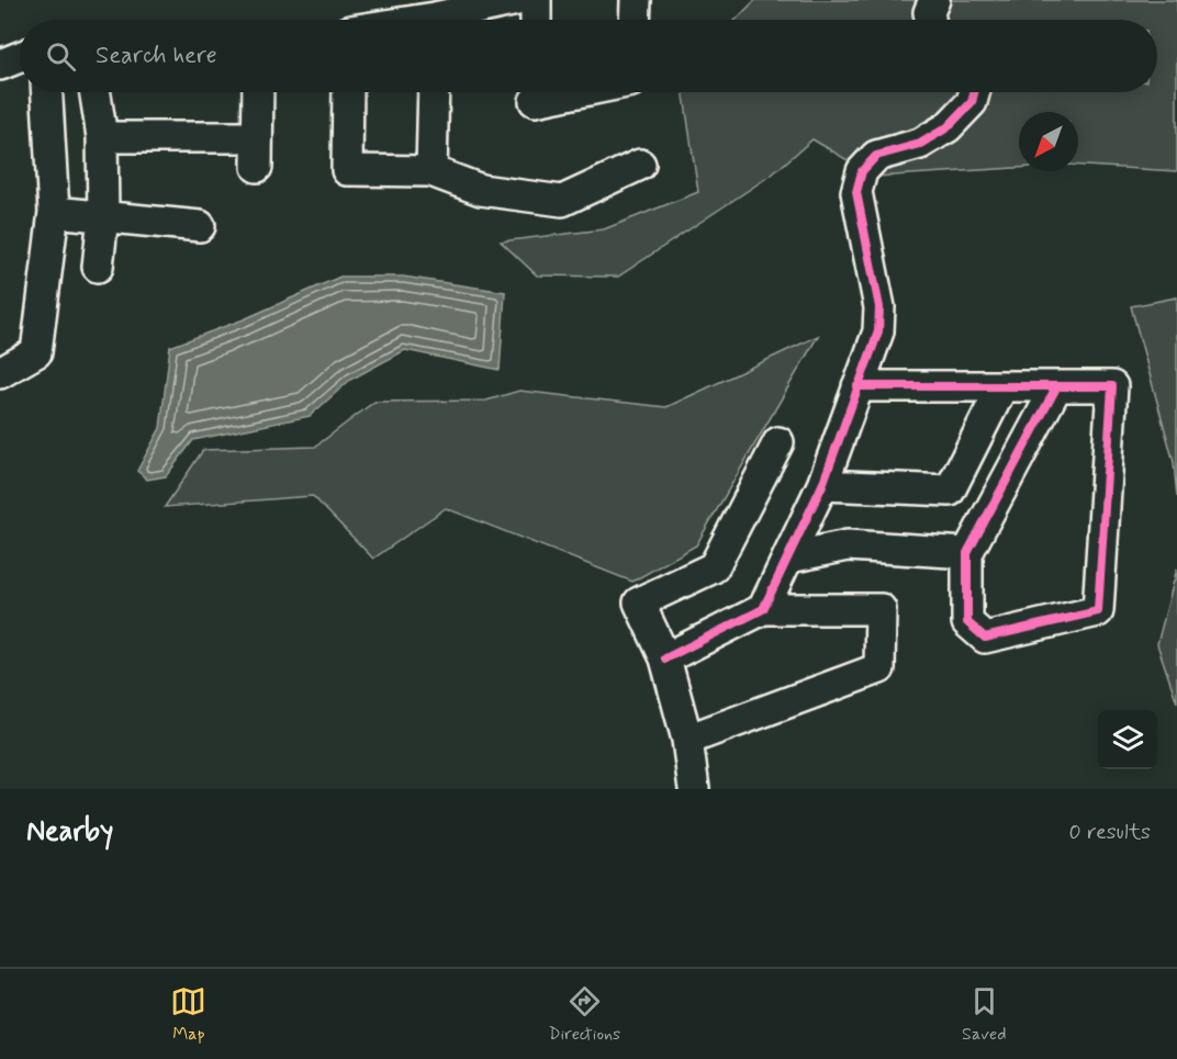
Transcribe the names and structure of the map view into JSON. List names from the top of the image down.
{
  "north": "bottom left",
  "page": {
    "search": "Search here",
    "heading": ["Nearby", "0 results"],
    "nav": ["Map", "Directions", "Saved"]
  }
}
